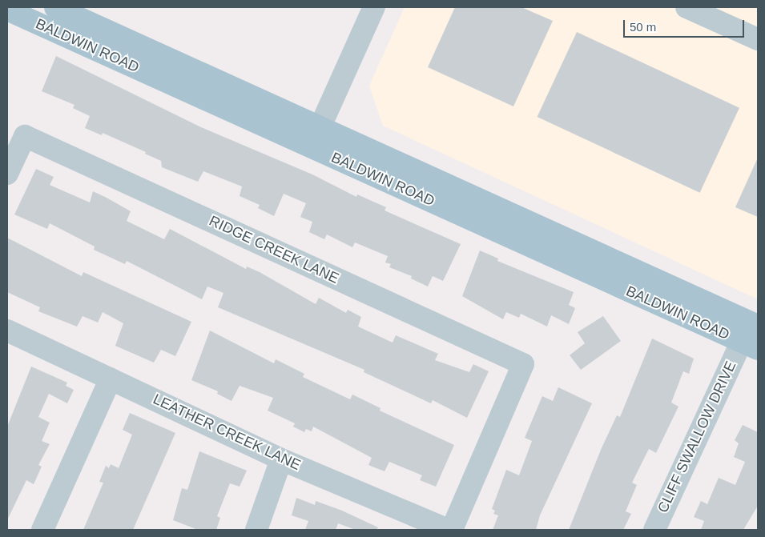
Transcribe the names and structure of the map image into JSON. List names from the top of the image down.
{
  "streets": {
    "main road": ["BALDWIN ROAD"],
    "street": ["RIDGE CREEK LANE", "LEATHER CREEK LANE", "CLIFF SWALLOW DRIVE"]
  },
  "crossings": [
    ["BALDWIN ROAD", "CLIFF SWALLOW DRIVE"]
  ],
  "scale_bar": "50 m"
}
